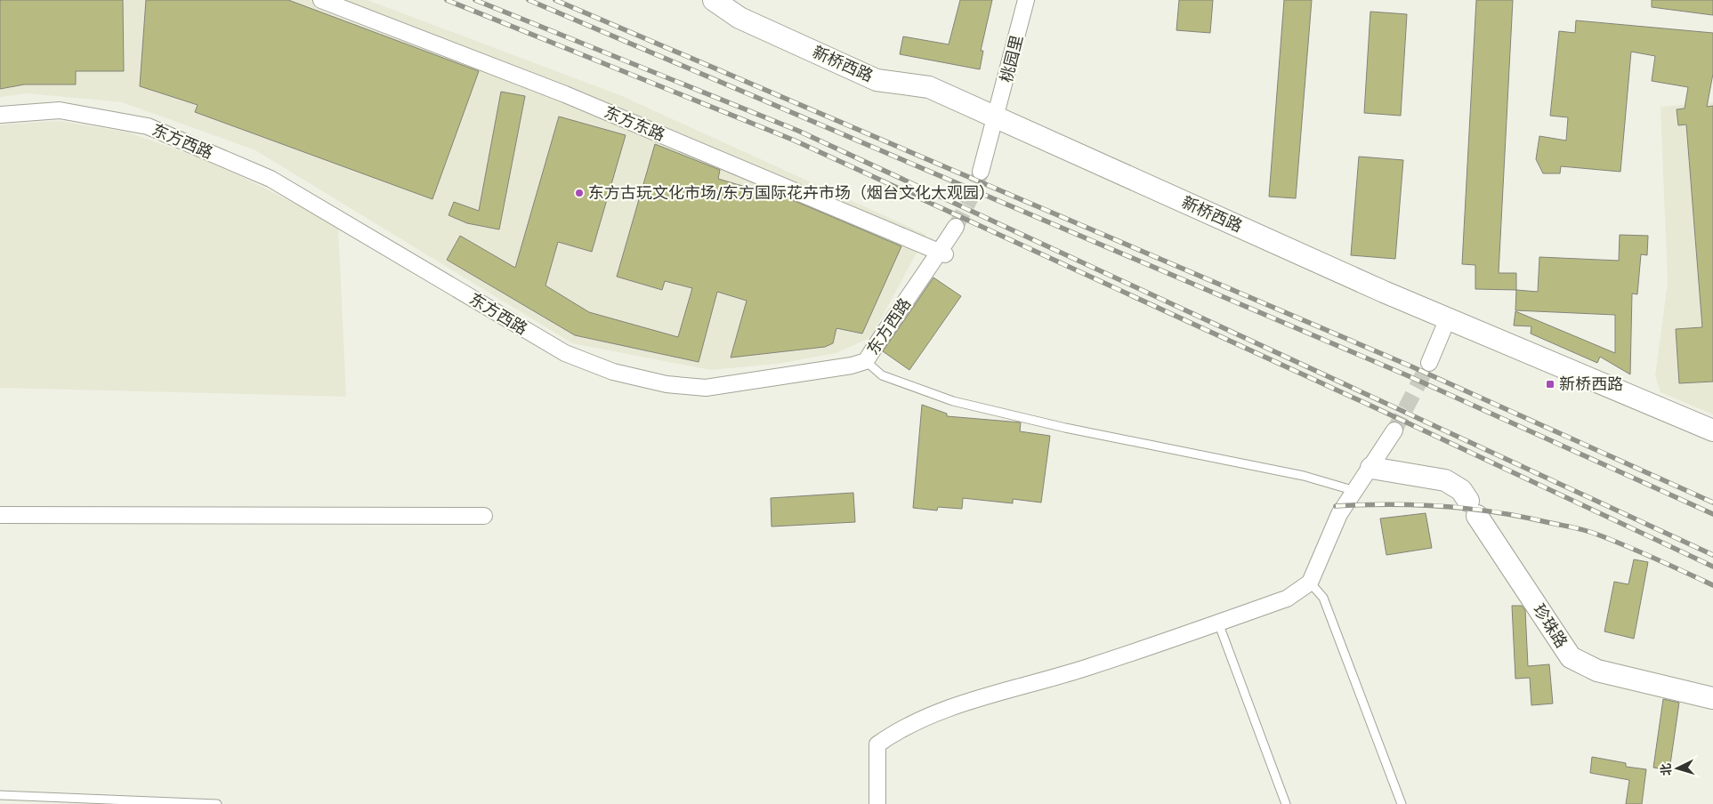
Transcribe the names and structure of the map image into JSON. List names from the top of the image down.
{
  "streets": {
    "street": [
      "桃园里",
      "新桥西路",
      "东方东路",
      "东方西路",
      "珍珠路"
    ]
  },
  "crossings": [
    ["桃园里", "新桥西路"],
    ["东方东路", "东方西路"]
  ],
  "places": {
    "other": ["东方古玩文化市场/东方国际花卉市场（烟台文化大观园）"],
    "transit": ["新桥西路"]
  },
  "north": "left"
}
